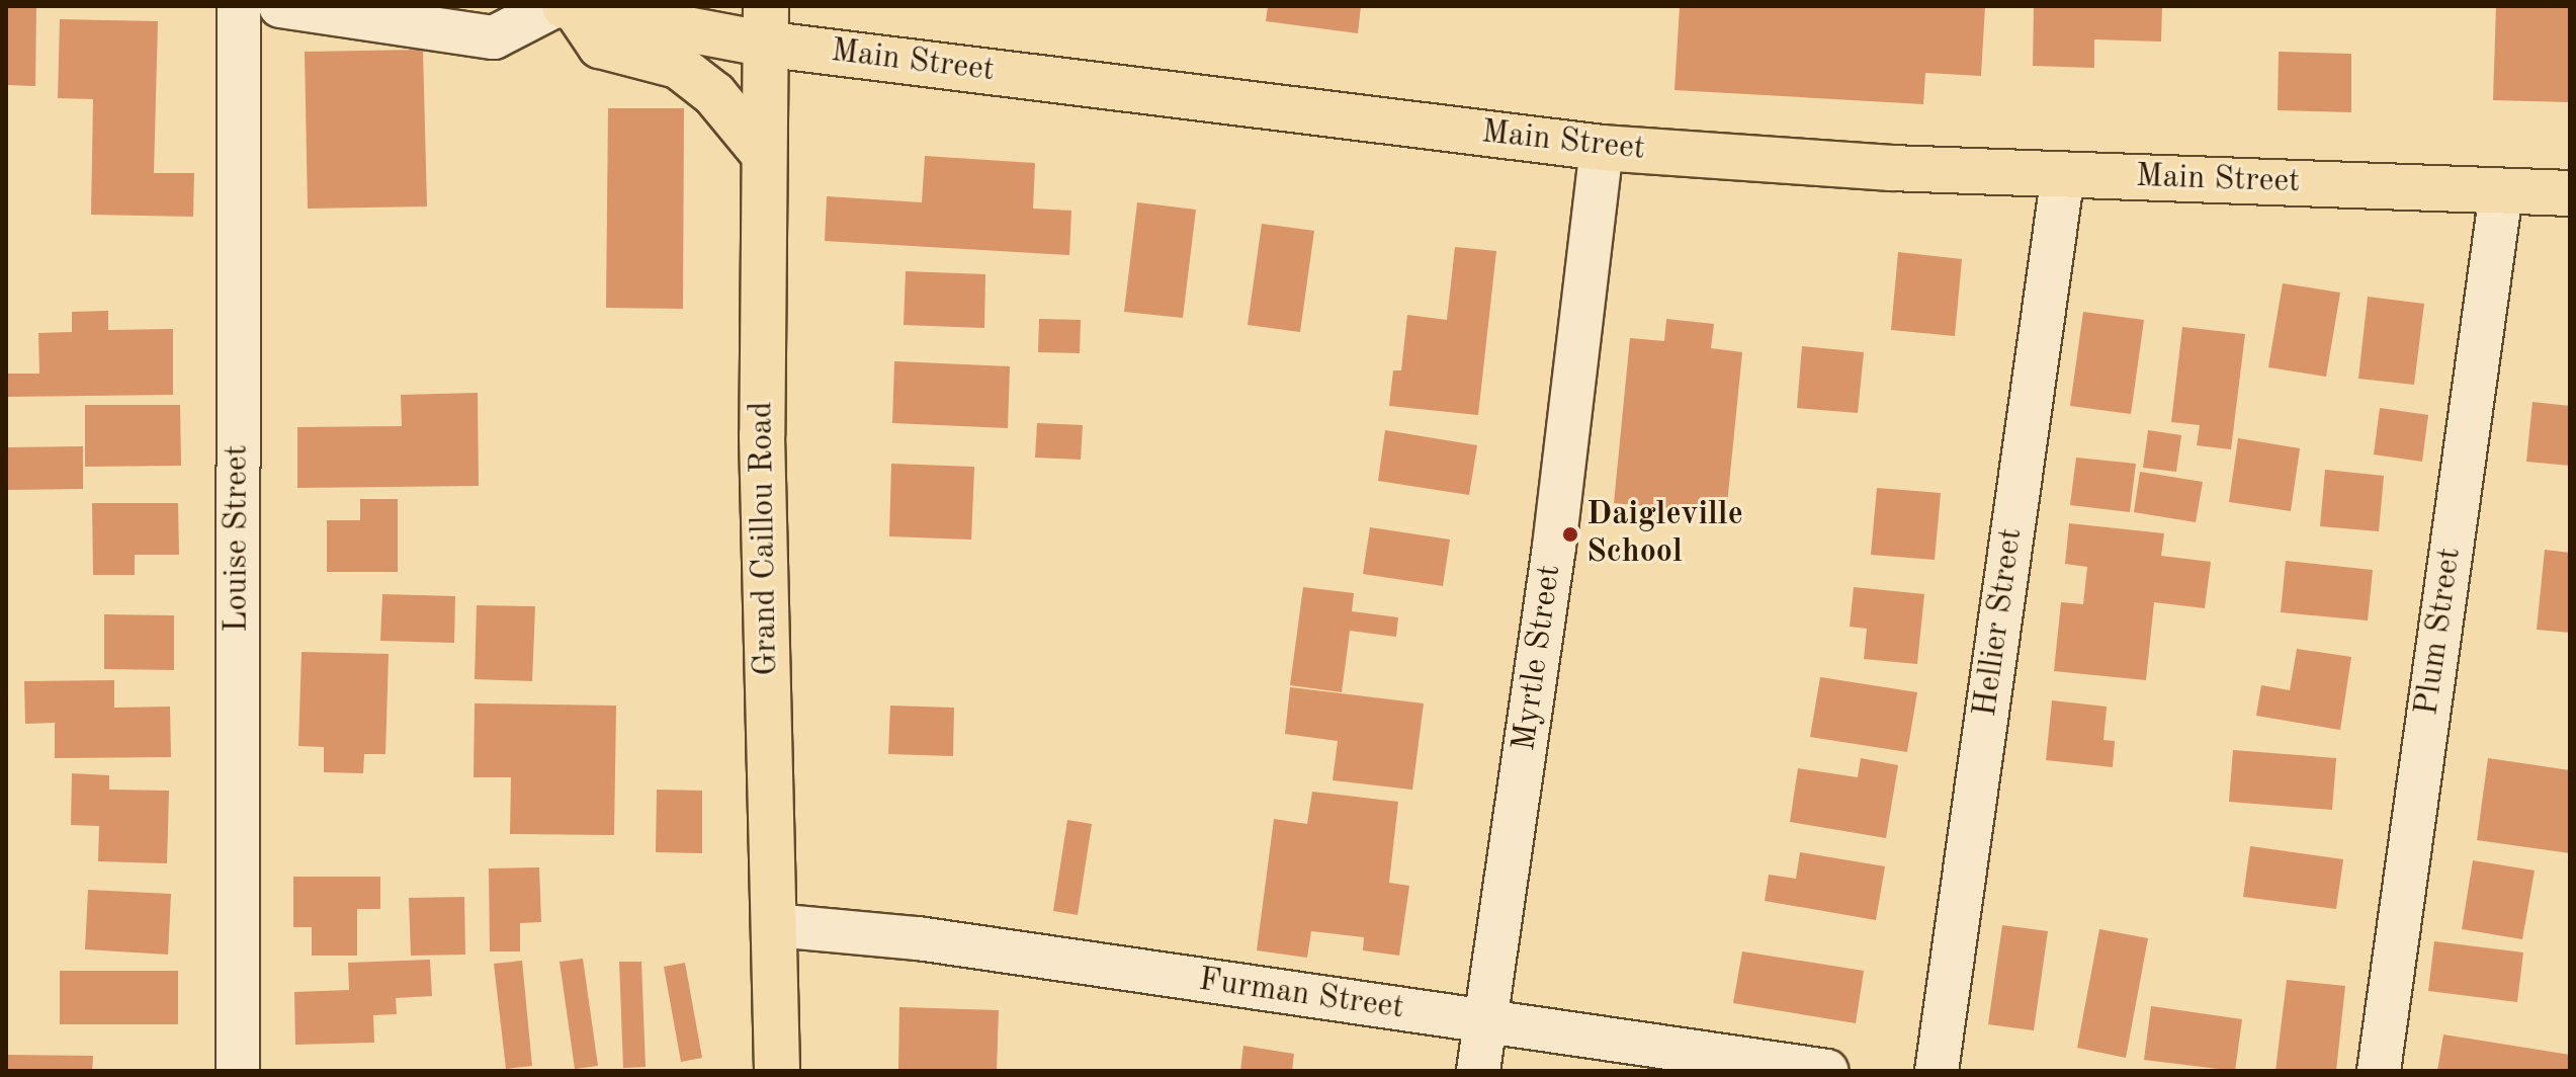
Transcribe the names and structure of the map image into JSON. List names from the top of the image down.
{
  "streets": {
    "main road": ["Main Street", "Grand Caillou Road"],
    "street": [
      "Louise Street",
      "Hellier Street",
      "Plum Street",
      "Myrtle Street",
      "Furman Street"
    ]
  },
  "crossings": [
    ["Main Street", "Grand Caillou Road"],
    ["Main Street", "Hellier Street"],
    ["Main Street", "Plum Street"],
    ["Main Street", "Myrtle Street"],
    ["Grand Caillou Road", "Furman Street"],
    ["Myrtle Street", "Furman Street"]
  ],
  "places": ["Daigleville School"]
}
